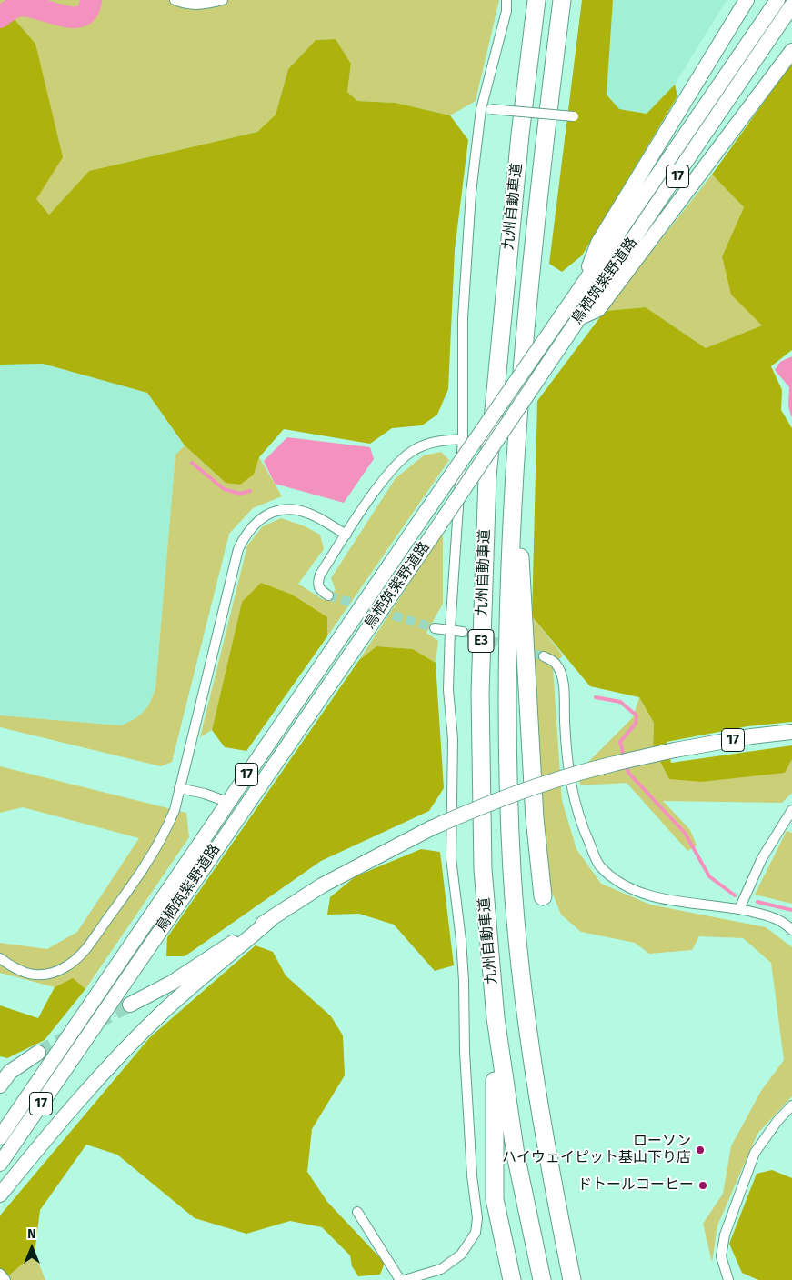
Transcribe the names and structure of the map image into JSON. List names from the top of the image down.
{
  "streets": {
    "highway": ["九州自動車道", "E3"],
    "main road": ["17", "鳥栖筑紫野道路"]
  },
  "places": ["ローソン ハイウェイピット基山下り店", "ドトールコーヒー"],
  "north": "top"
}
